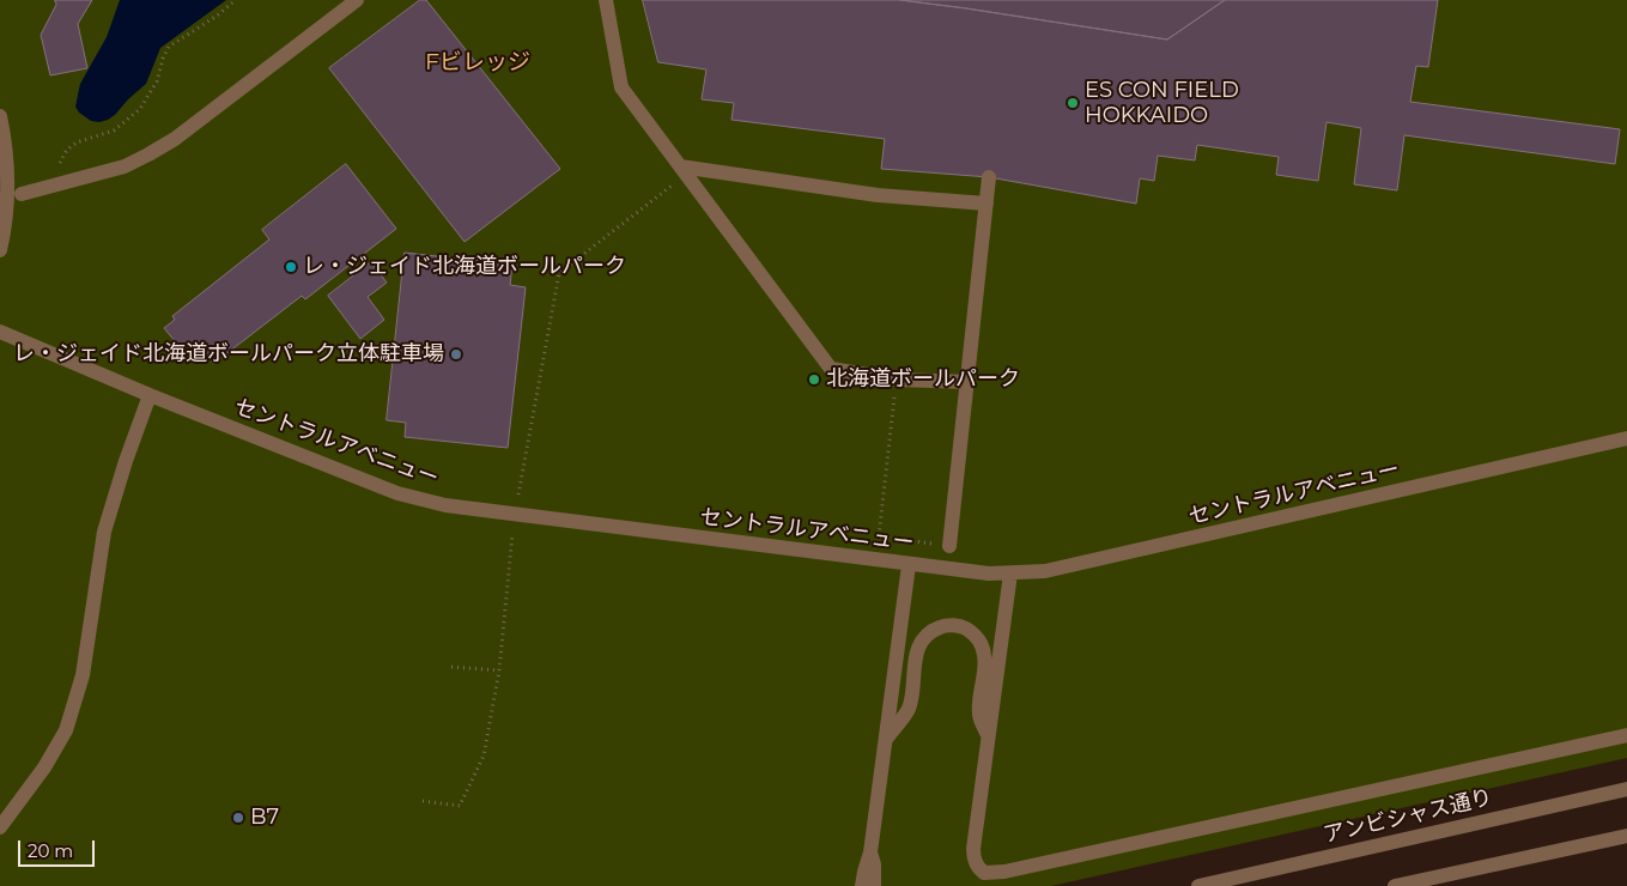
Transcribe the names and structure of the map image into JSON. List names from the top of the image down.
{
  "streets": {
    "street": ["セントラルアベニュー", "アンビシャス通り"]
  },
  "districts": ["Fビレッジ"],
  "places": [
    "ES CON FIELD HOKKAIDO",
    "レ・ジェイド北海道ボールパーク",
    "レ・ジェイド北海道ボールパーク立体駐車場",
    "北海道ボールパーク",
    "B7"
  ],
  "scale_bar": "20 m"
}
